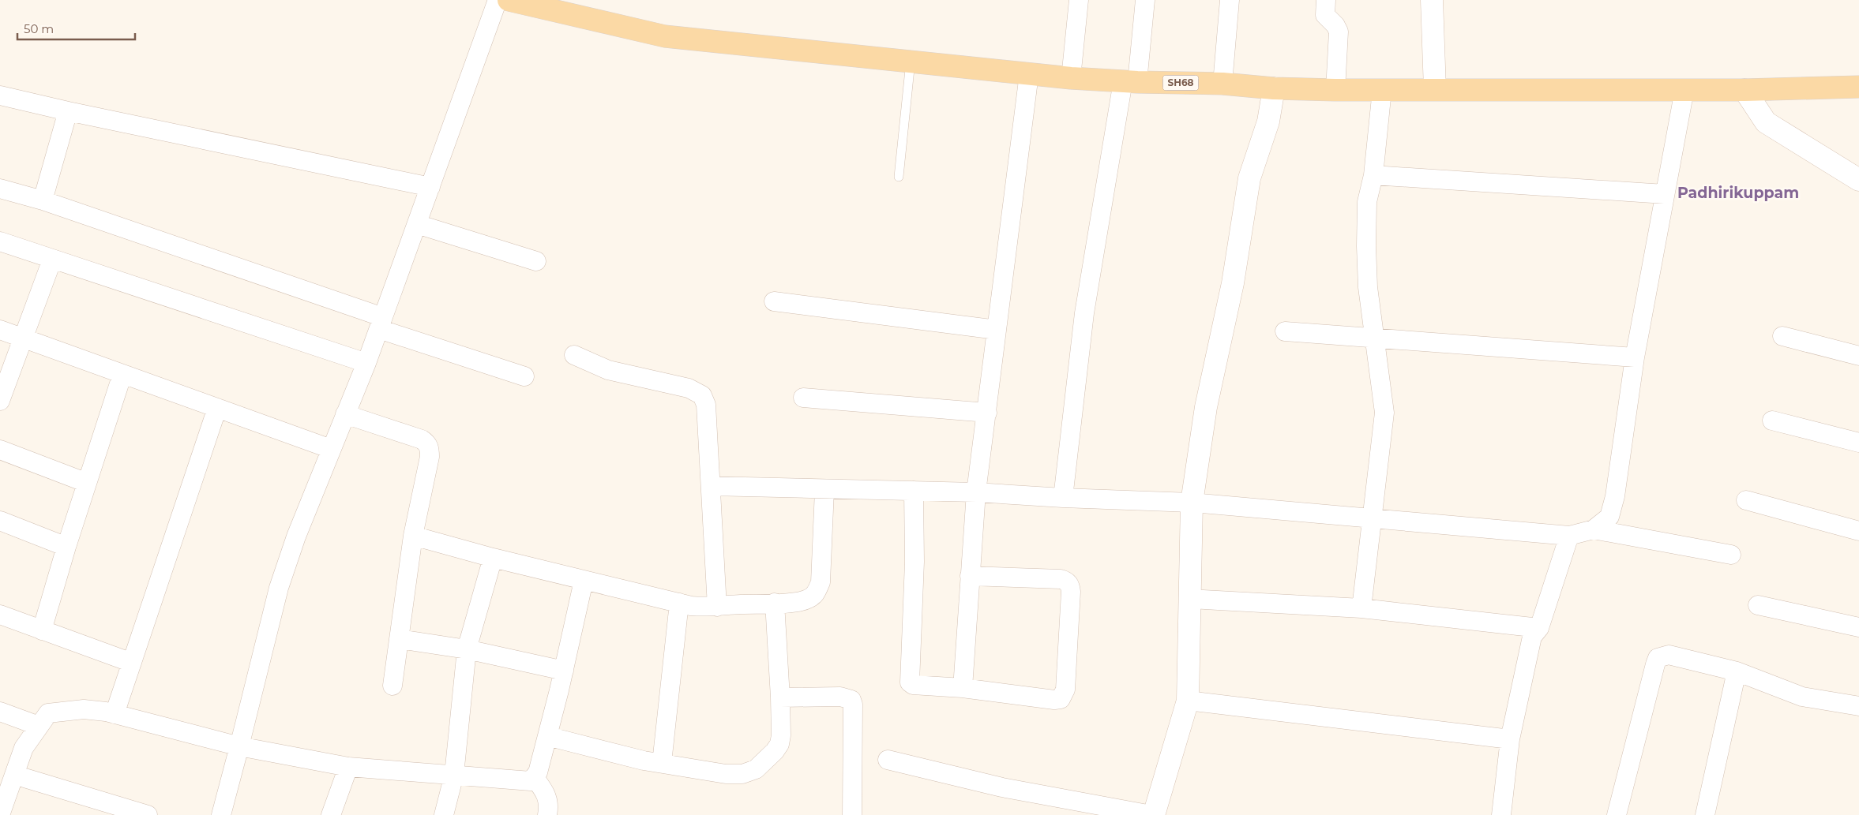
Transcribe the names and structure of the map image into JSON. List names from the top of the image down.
{
  "streets": {
    "main road": ["SH68"]
  },
  "districts": ["Padhirikuppam"],
  "scale_bar": "50 m"
}
